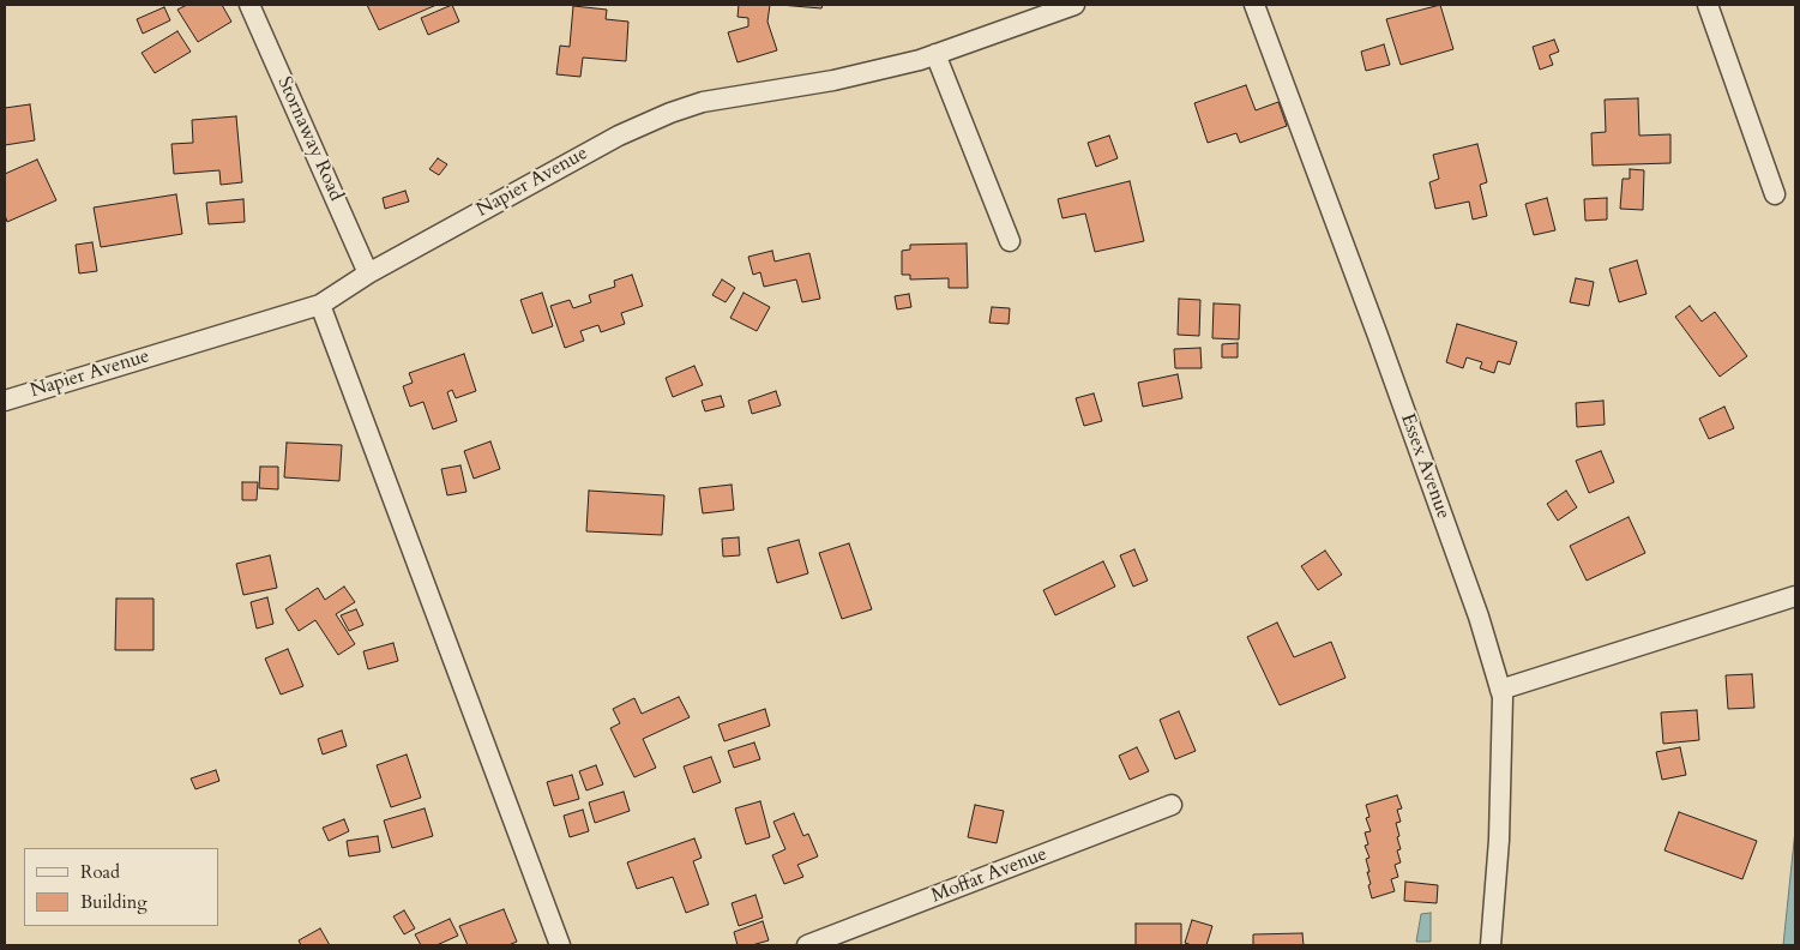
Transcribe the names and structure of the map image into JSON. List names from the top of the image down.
{
  "streets": {
    "street": [
      "Stornaway Road",
      "Napier Avenue",
      "Essex Avenue",
      "Moffat Avenue"
    ]
  },
  "crossings": [
    ["Stornaway Road", "Napier Avenue"]
  ],
  "legend": ["Road", "Building"]
}
